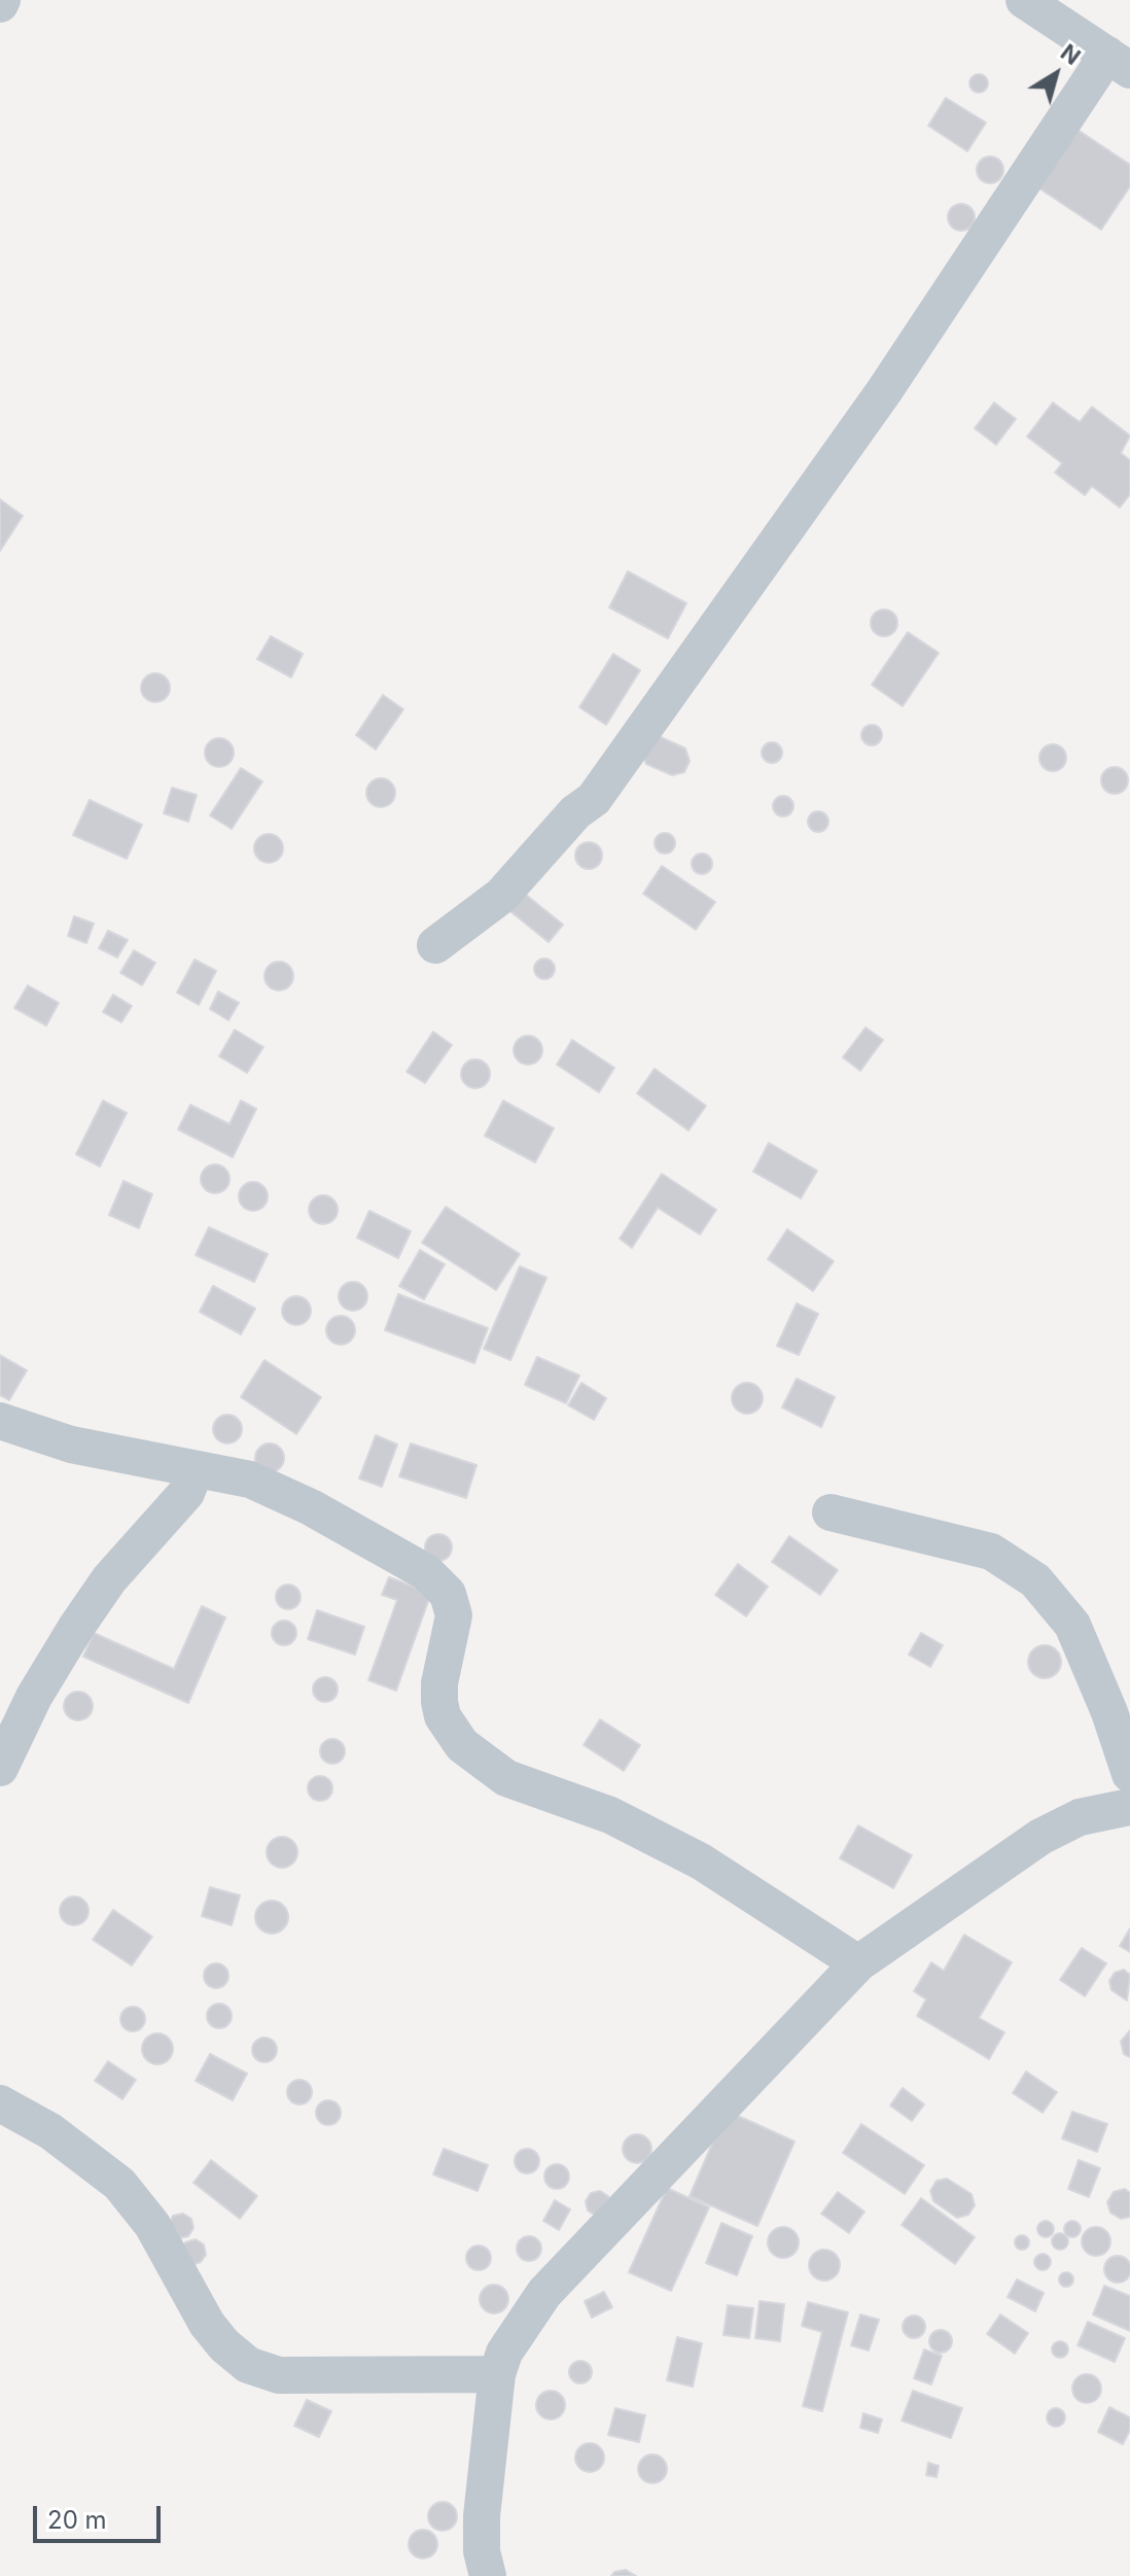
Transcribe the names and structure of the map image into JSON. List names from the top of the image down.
{
  "scale_bar": "20 m",
  "north": "top right"
}
